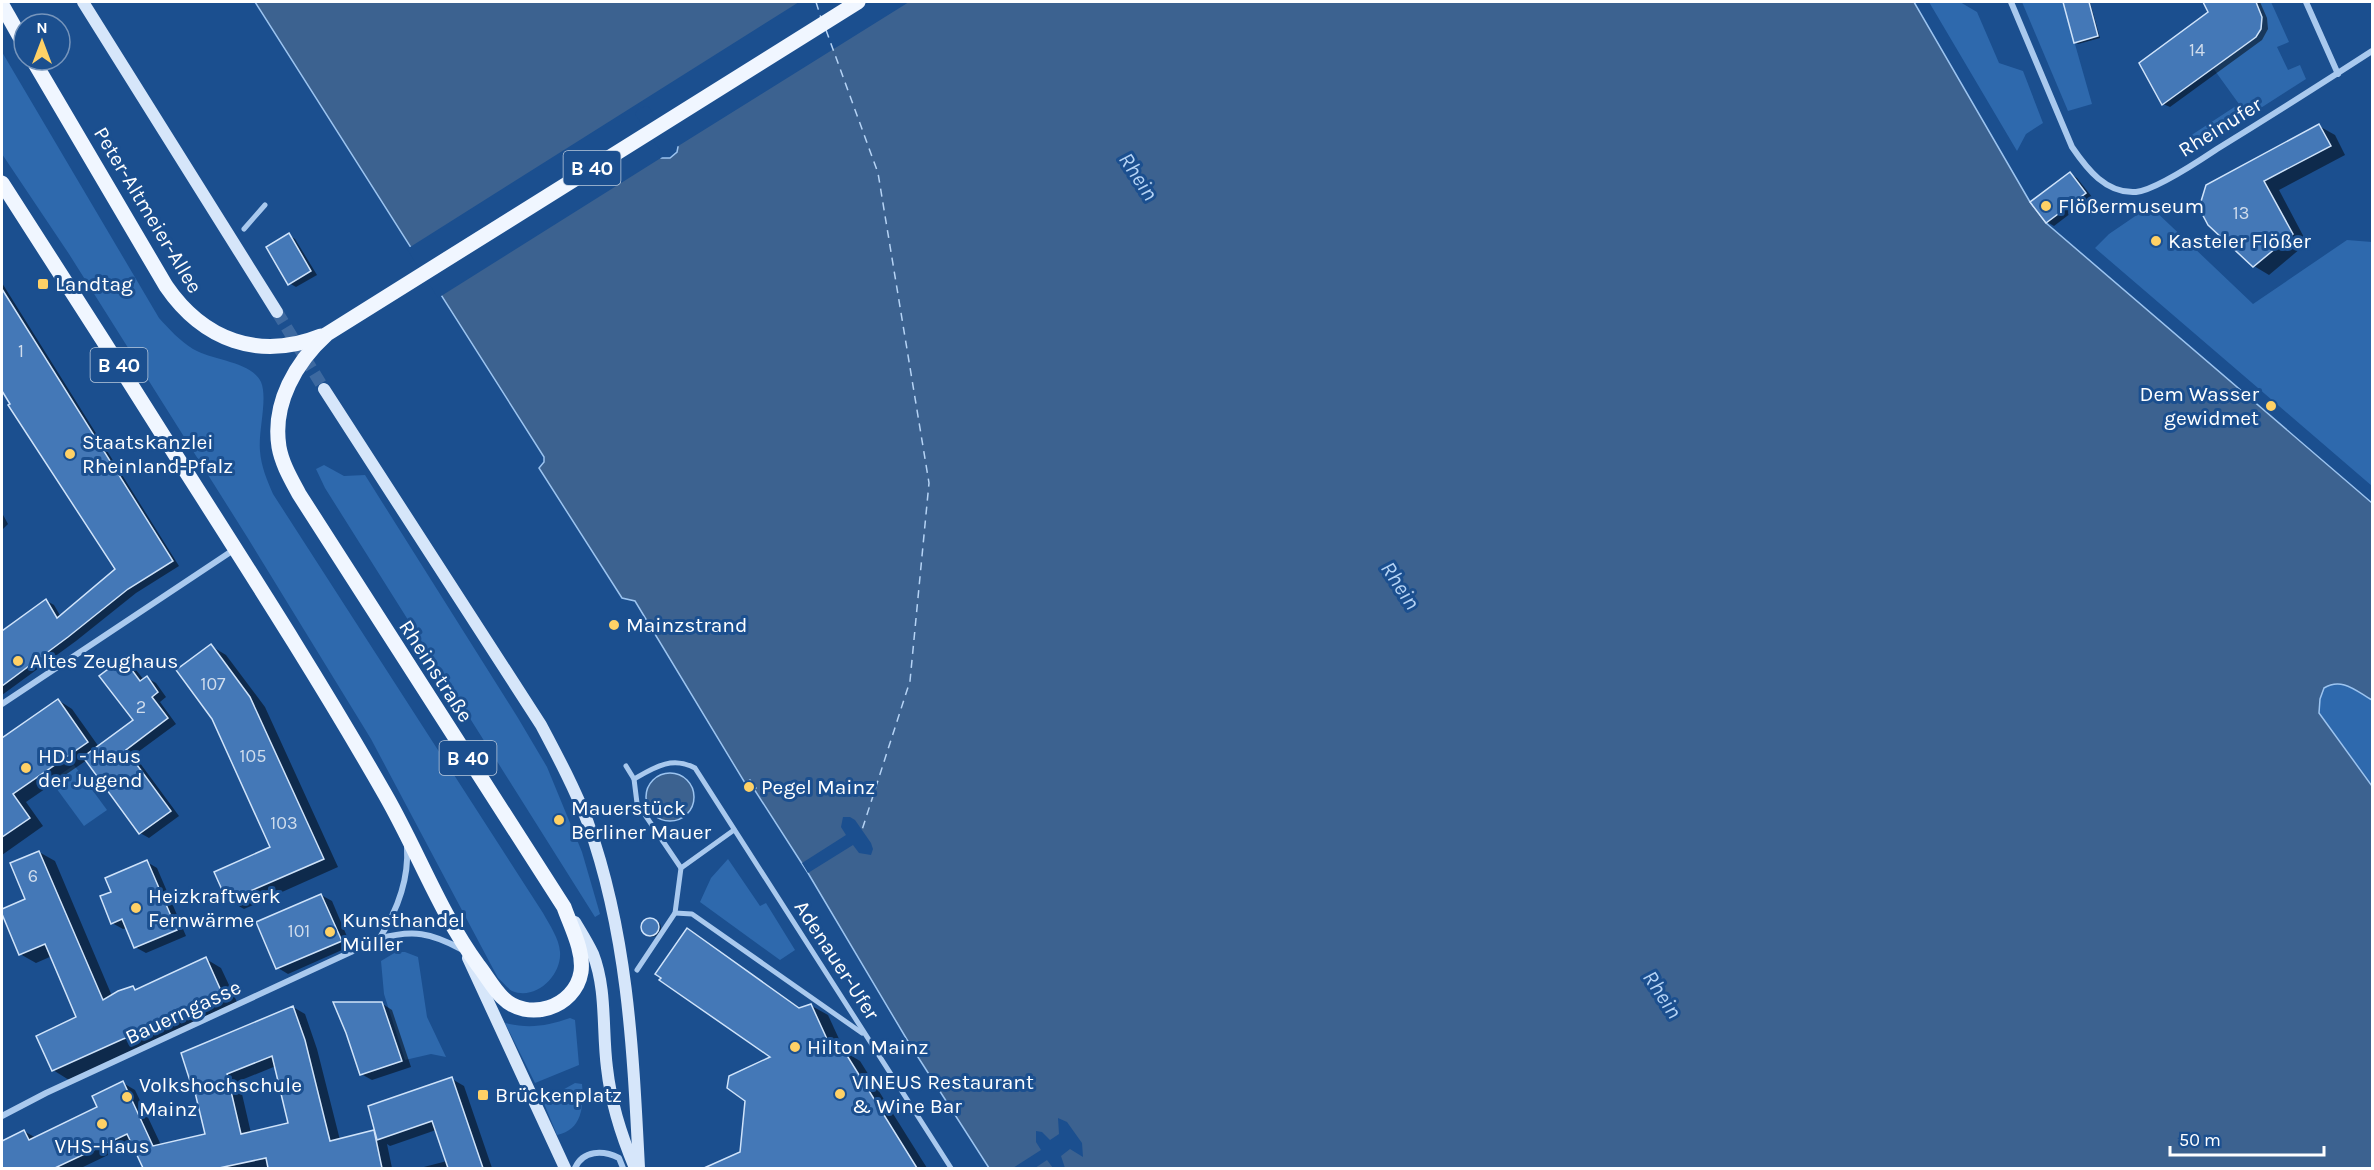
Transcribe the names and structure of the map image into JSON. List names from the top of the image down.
{
  "streets": {
    "main road": ["B 40", "Peter-Altmeier-Allee", "Rheinstraße"],
    "street": ["Rheinufer", "Adenauer-Ufer", "Bauerngasse"]
  },
  "crossings": [
    ["B 40", "Peter-Altmeier-Allee"],
    ["B 40", "Rheinstraße"],
    ["Peter-Altmeier-Allee", "Rheinstraße"],
    ["Rheinstraße", "Bauerngasse"]
  ],
  "water": ["Rhein"],
  "places": {
    "other": [
      "Flößermuseum",
      "Kasteler Flößer",
      "Dem Wasser gewidmet",
      "Staatskanzlei Rheinland-Pfalz",
      "Mainzstrand",
      "Altes Zeughaus",
      "HDJ - Haus der Jugend",
      "Pegel Mainz",
      "Mauerstück Berliner Mauer",
      "Heizkraftwerk Fernwärme",
      "Kunsthandel Müller",
      "Hilton Mainz",
      "VINEUS Restaurant & Wine Bar",
      "Volkshochschule Mainz",
      "VHS-Haus"
    ],
    "transit": ["Landtag", "Brückenplatz"]
  },
  "house_numbers": [
    "14",
    "13",
    "1",
    "107",
    "2",
    "105",
    "103",
    "6",
    "101"
  ],
  "scale_bar": "50 m",
  "north": "top"
}
